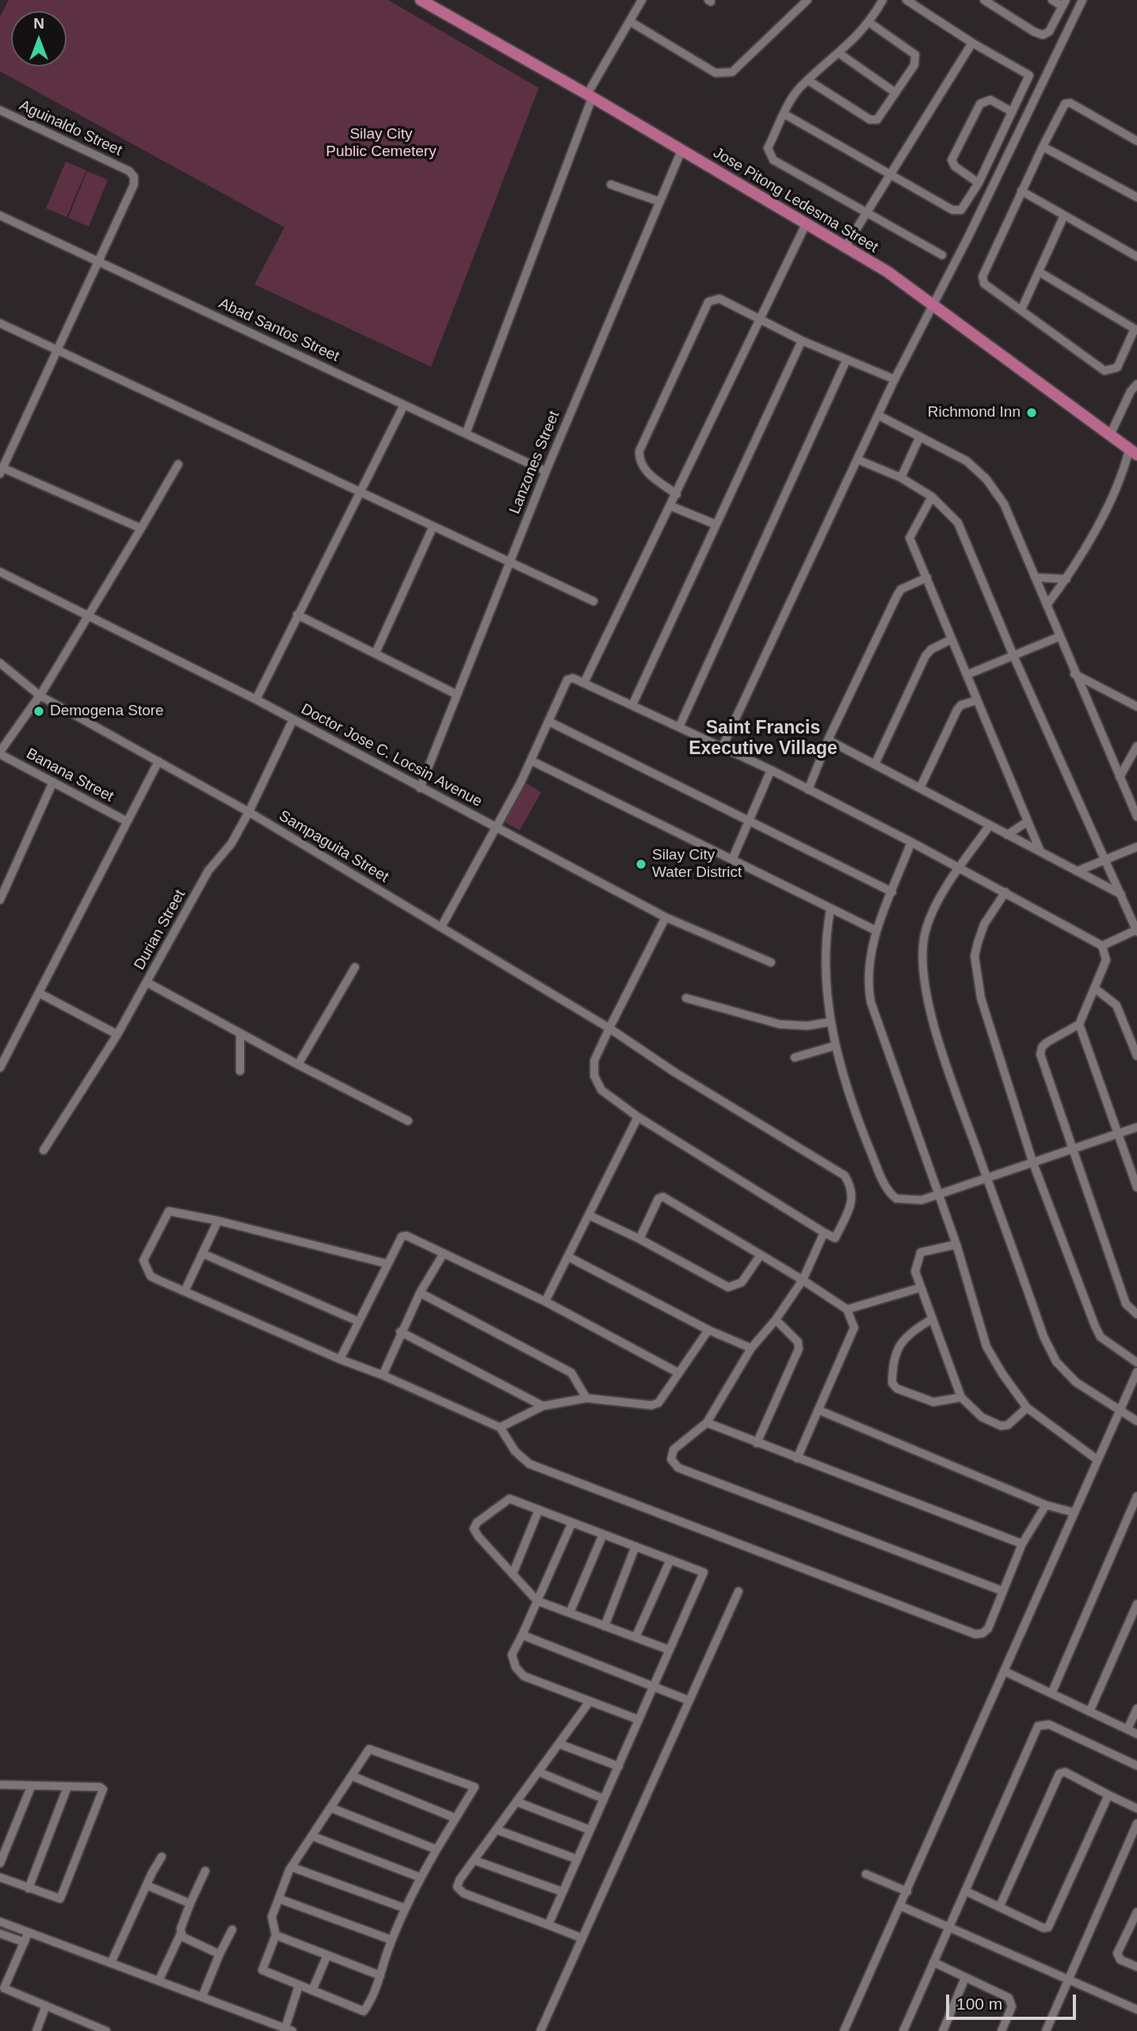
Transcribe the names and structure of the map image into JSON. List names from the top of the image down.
{
  "streets": {
    "main road": ["Jose Pitong Ledesma Street"],
    "street": [
      "Aguinaldo Street",
      "Abad Santos Street",
      "Lanzones Street",
      "Doctor Jose C. Locsin Avenue",
      "Banana Street",
      "Sampaguita Street",
      "Durian Street"
    ]
  },
  "crossings": [
    ["Aguinaldo Street", "Abad Santos Street"],
    ["Jose Pitong Ledesma Street", "Lanzones Street"],
    ["Abad Santos Street", "Lanzones Street"],
    ["Lanzones Street", "Doctor Jose C. Locsin Avenue"],
    ["Doctor Jose C. Locsin Avenue", "Durian Street"],
    ["Sampaguita Street", "Durian Street"]
  ],
  "districts": ["Saint Francis Executive Village"],
  "parks": ["Silay City Public Cemetery"],
  "places": ["Richmond Inn", "Demogena Store", "Silay City Water District"],
  "scale_bar": "100 m",
  "north": "top"
}
